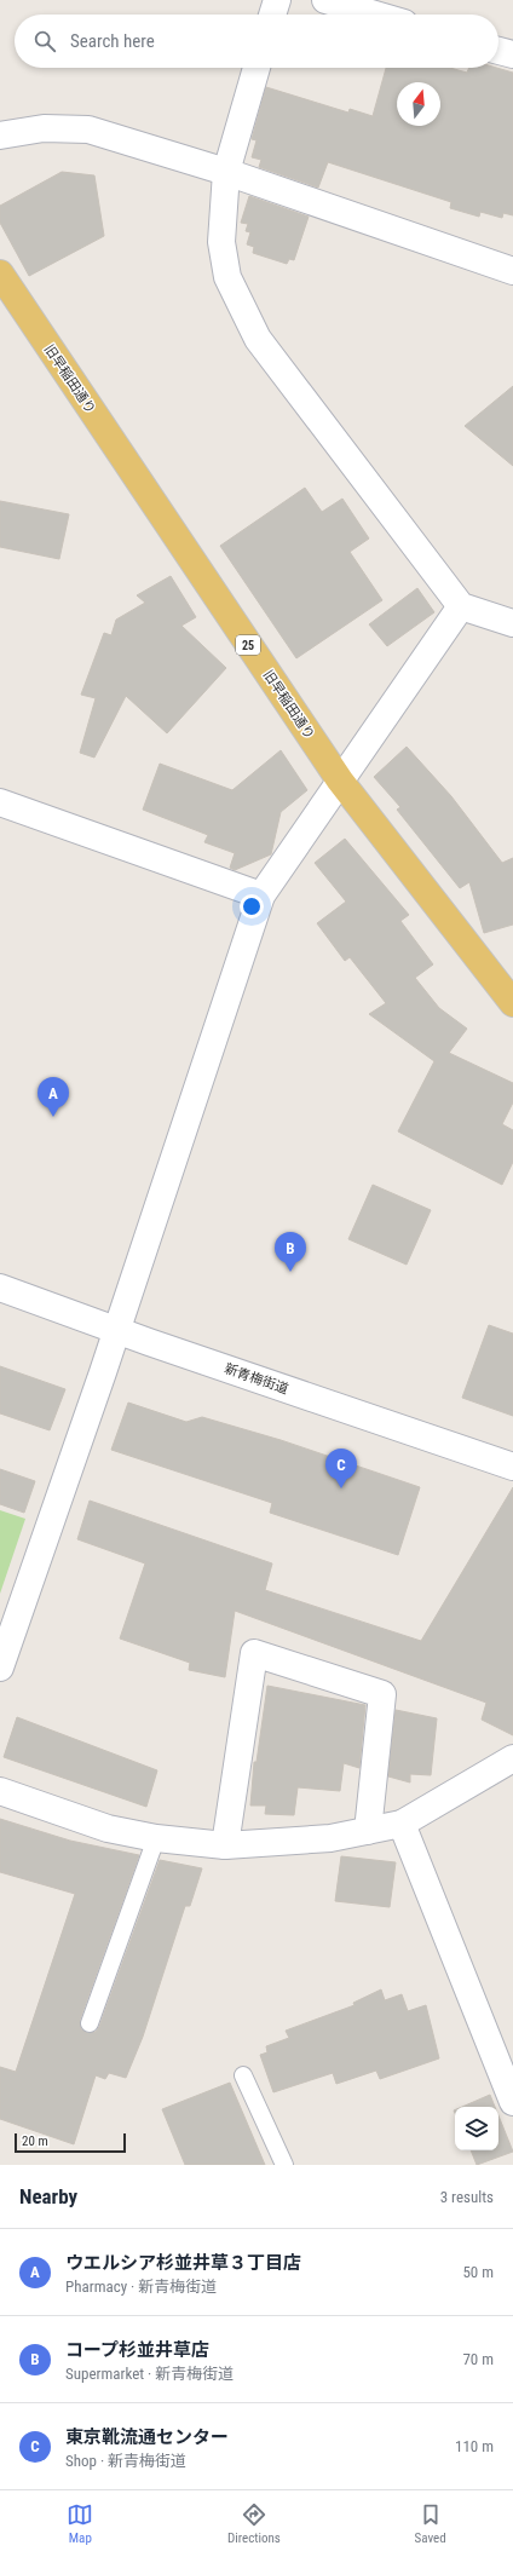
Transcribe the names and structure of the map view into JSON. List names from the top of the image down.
{
  "streets": {
    "main road": ["旧早稲田通り", "25"],
    "street": ["新青梅街道"]
  },
  "scale_bar": "20 m",
  "north": "top",
  "page": {
    "search": "Search here",
    "pins": ["A", "B", "C"],
    "scale": "20 m",
    "heading": ["Nearby", "3 results"],
    "list": [
      {
        "mark": "A",
        "name": "ウエルシア杉並井草３丁目店",
        "note": "Pharmacy · 新青梅街道",
        "value": "50 m"
      },
      {
        "mark": "B",
        "name": "コープ杉並井草店",
        "note": "Supermarket · 新青梅街道",
        "value": "70 m"
      },
      {
        "mark": "C",
        "name": "東京靴流通センター",
        "note": "Shop · 新青梅街道",
        "value": "110 m"
      }
    ],
    "nav": ["Map", "Directions", "Saved"]
  }
}
